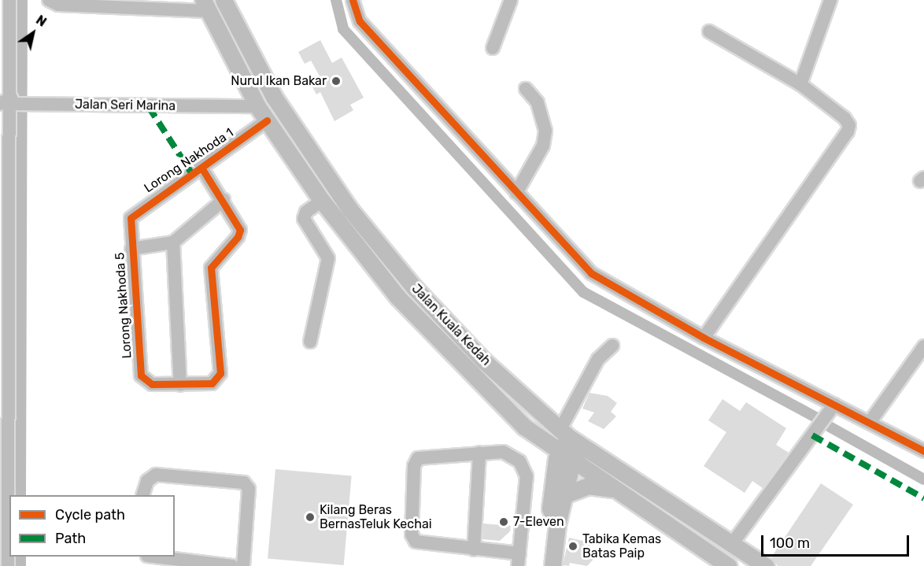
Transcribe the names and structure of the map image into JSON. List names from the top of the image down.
{
  "streets": {
    "main road": ["Jalan Kuala Kedah"],
    "street": ["Jalan Seri Marina", "Lorong Nakhoda 1", "Lorong Nakhoda 5"]
  },
  "crossings": [
    ["Jalan Seri Marina", "Jalan Kuala Kedah"],
    ["Lorong Nakhoda 1", "Lorong Nakhoda 5"],
    ["Lorong Nakhoda 1", "Jalan Kuala Kedah"]
  ],
  "places": [
    "Nurul Ikan Bakar",
    "Kilang Beras BernasTeluk Kechai",
    "7-Eleven",
    "Tabika Kemas Batas Paip"
  ],
  "legend": ["Cycle path", "Path"],
  "scale_bar": "100 m",
  "north": "top right"
}
